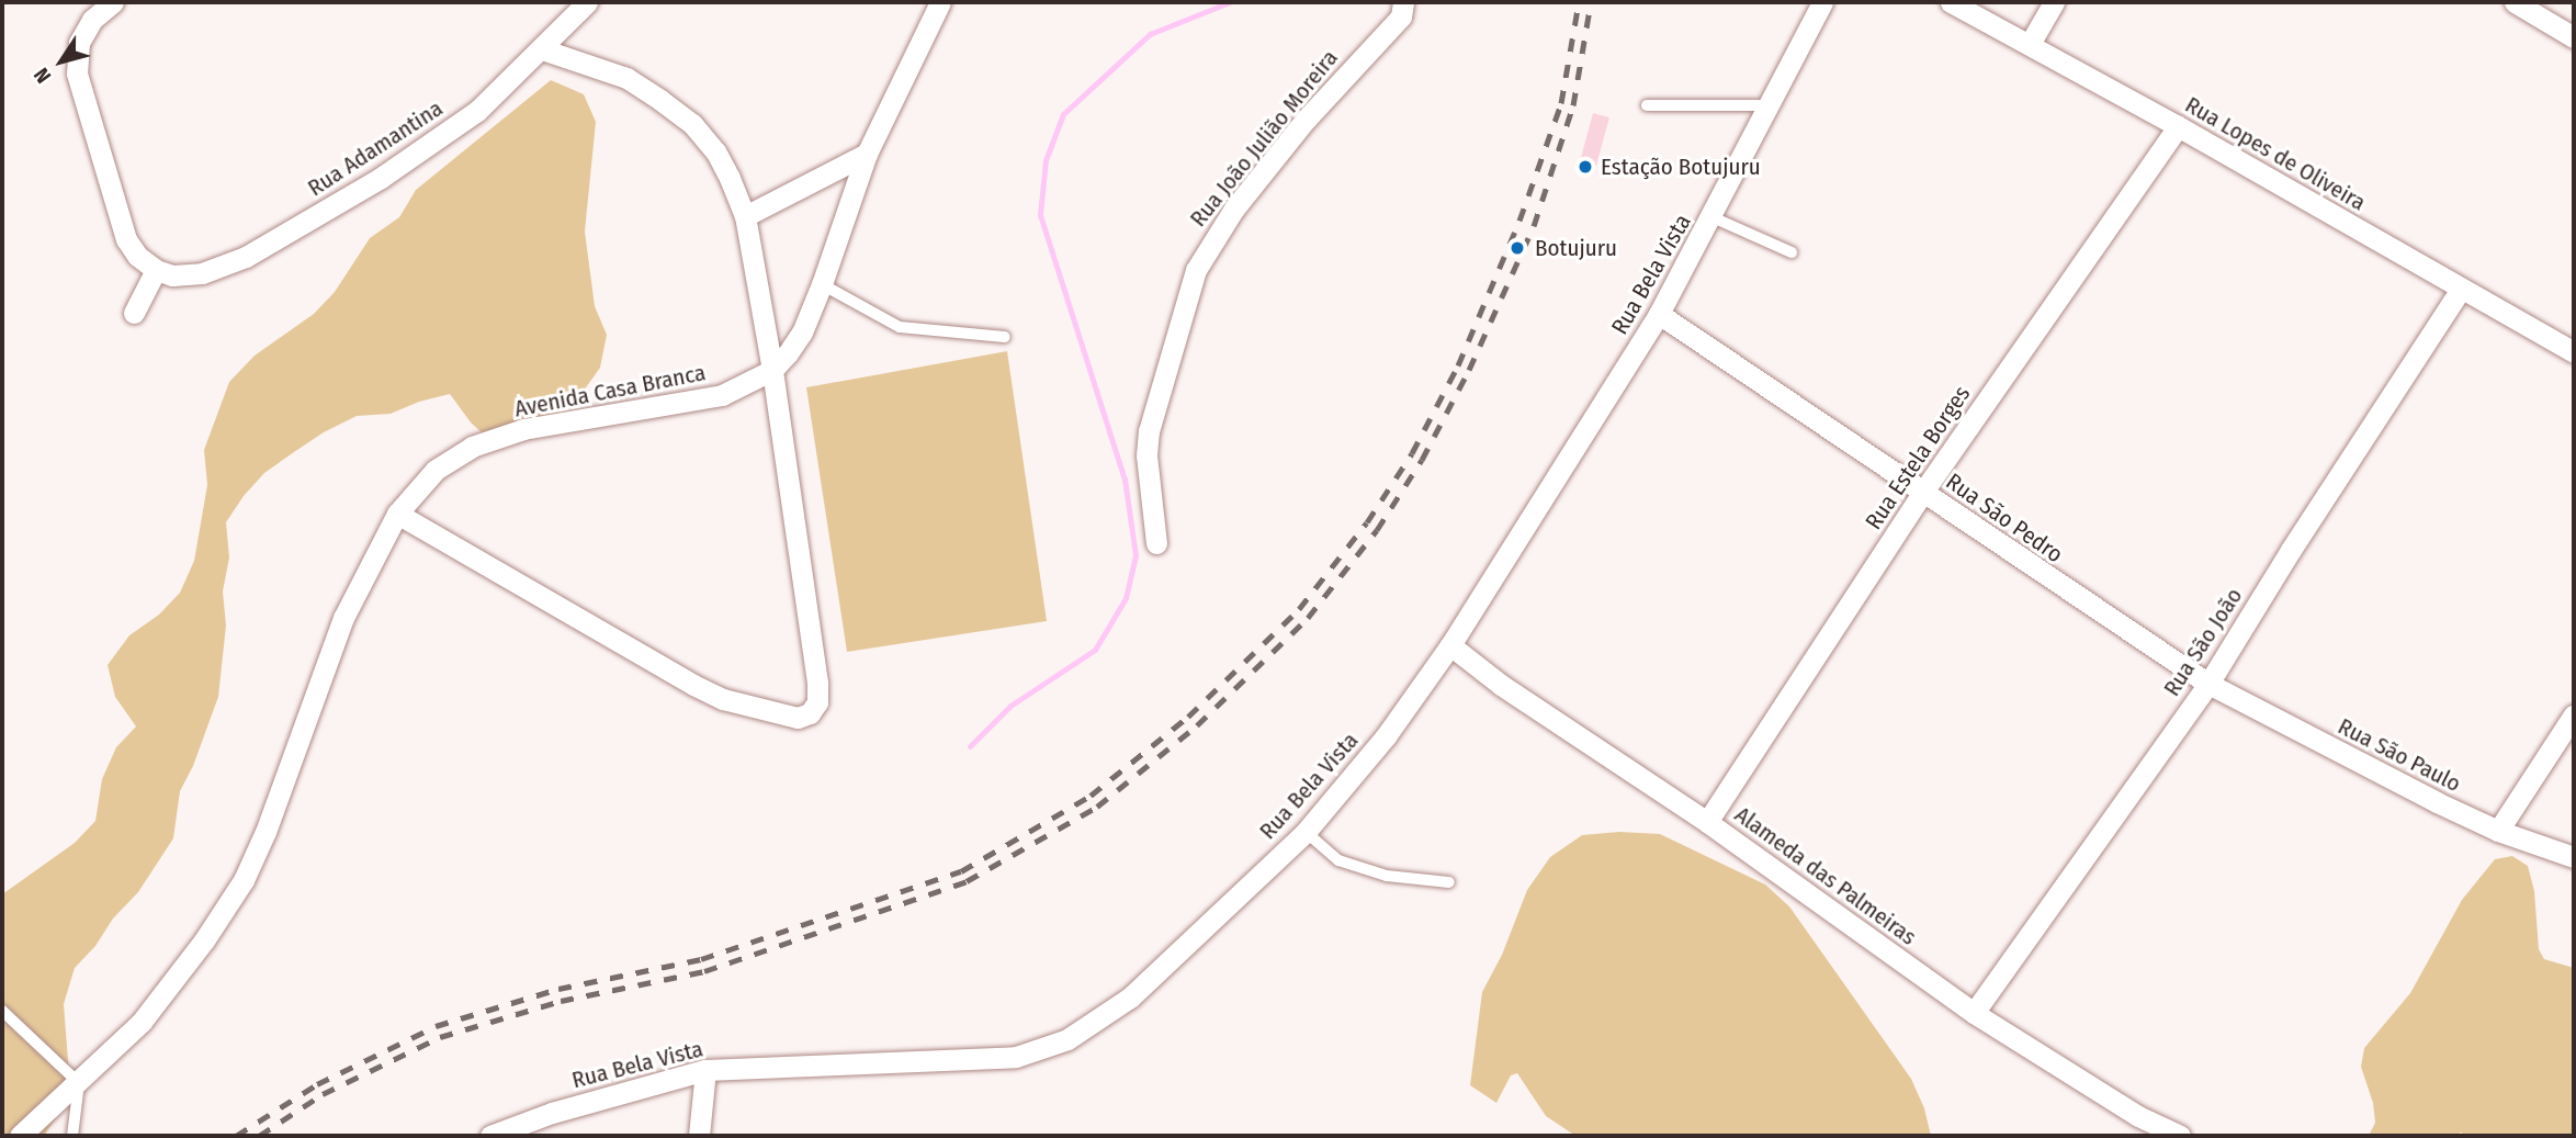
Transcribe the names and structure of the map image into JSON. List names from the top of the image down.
{
  "streets": {
    "street": [
      "Rua João Julião Moreira",
      "Rua Adamantina",
      "Rua Lopes de Oliveira",
      "Rua Bela Vista",
      "Avenida Casa Branca",
      "Rua Estela Borges",
      "Rua São Pedro",
      "Rua São João",
      "Rua São Paulo",
      "Alameda das Palmeiras"
    ]
  },
  "crossings": [
    ["Rua Lopes de Oliveira", "Rua Estela Borges"],
    ["Rua Lopes de Oliveira", "Rua São João"],
    ["Rua Bela Vista", "Rua São Pedro"],
    ["Rua Bela Vista", "Alameda das Palmeiras"],
    ["Rua Estela Borges", "Rua São Pedro"],
    ["Rua Estela Borges", "Alameda das Palmeiras"],
    ["Rua São Pedro", "Rua São João"],
    ["Rua São Pedro", "Rua São Paulo"],
    ["Rua São João", "Rua São Paulo"],
    ["Rua São João", "Alameda das Palmeiras"]
  ],
  "places": ["Estação Botujuru", "Botujuru"],
  "north": "bottom left"
}
